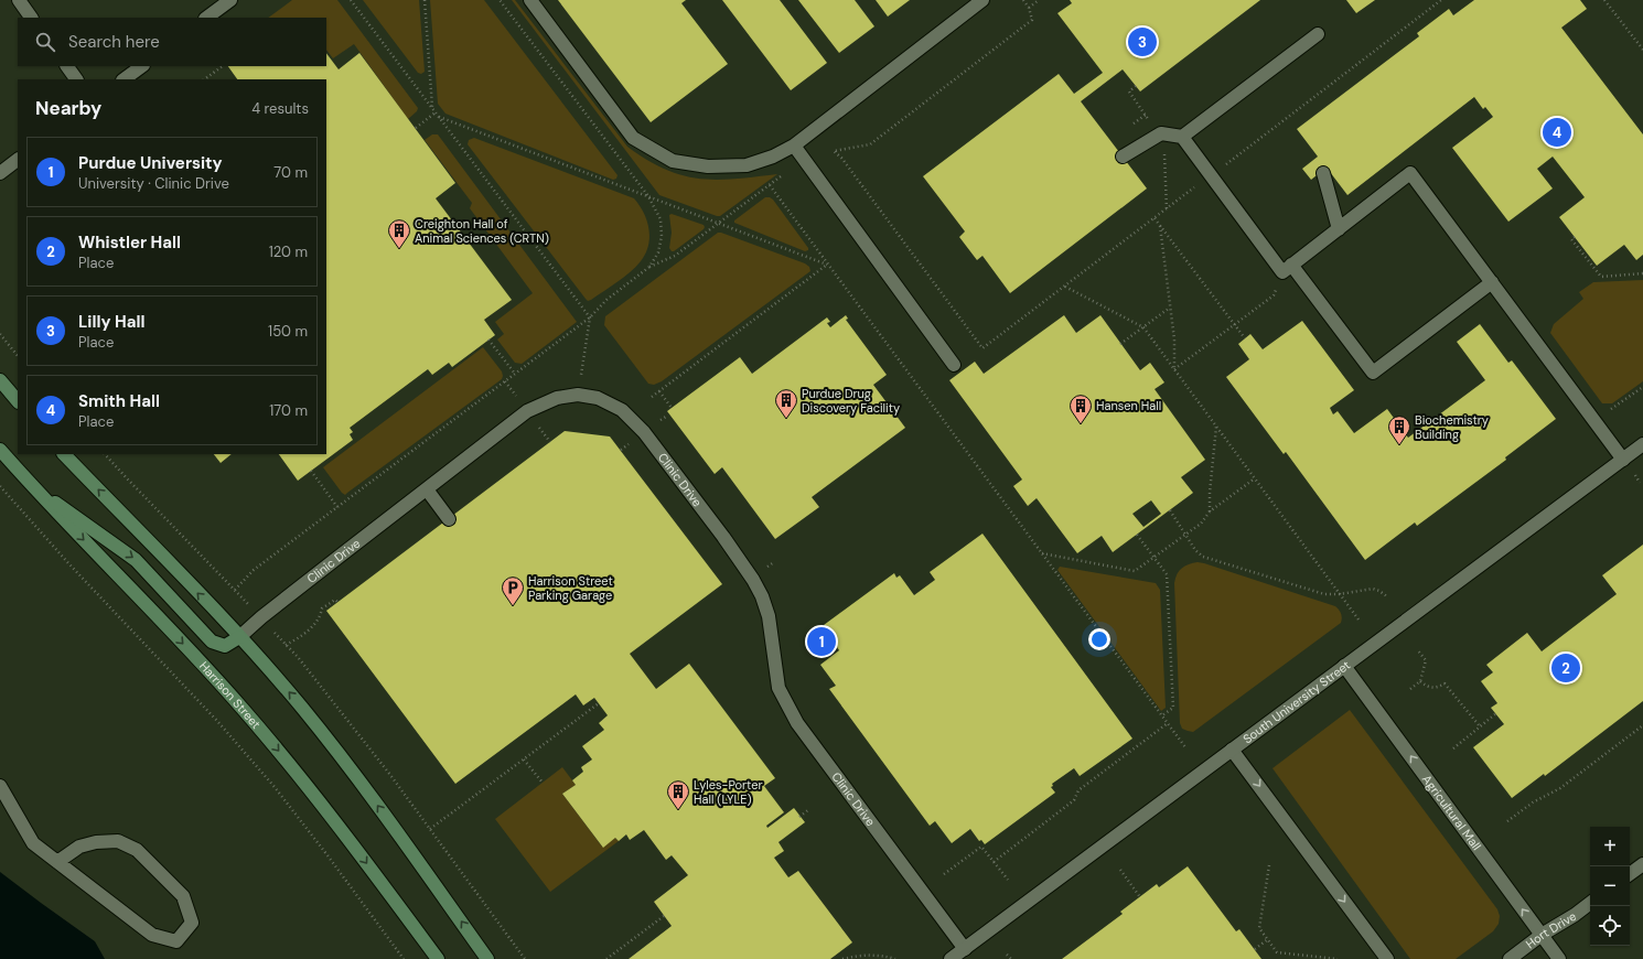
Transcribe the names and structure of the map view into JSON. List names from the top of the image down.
{
  "streets": {
    "main road": ["Harrison Street"],
    "street": [
      "Clinic Drive",
      "South University Street",
      "Agricultural Mall",
      "Hort Drive"
    ]
  },
  "crossings": [
    ["Clinic Drive", "South University Street"],
    ["South University Street", "Agricultural Mall"],
    ["Agricultural Mall", "Hort Drive"]
  ],
  "one_way": ["Agricultural Mall"],
  "places": {
    "building": [
      "Creighton Hall of Animal Sciences (CRTN)",
      "Purdue Drug Discovery Facility",
      "Hansen Hall",
      "Biochemistry Building",
      "Lyles-Porter Hall (LYLE)"
    ],
    "parking": ["Harrison Street Parking Garage"]
  },
  "page": {
    "search": "Search here",
    "pins": [
      "3",
      "4",
      "1",
      "2"
    ],
    "heading": ["Nearby", "4 results"],
    "list": [
      {
        "mark": "1",
        "name": "Purdue University",
        "note": "University · Clinic Drive",
        "value": "70 m"
      },
      {
        "mark": "2",
        "name": "Whistler Hall",
        "note": "Place",
        "value": "120 m"
      },
      {
        "mark": "3",
        "name": "Lilly Hall",
        "note": "Place",
        "value": "150 m"
      },
      {
        "mark": "4",
        "name": "Smith Hall",
        "note": "Place",
        "value": "170 m"
      }
    ],
    "map_buttons": ["+", "−"]
  }
}
